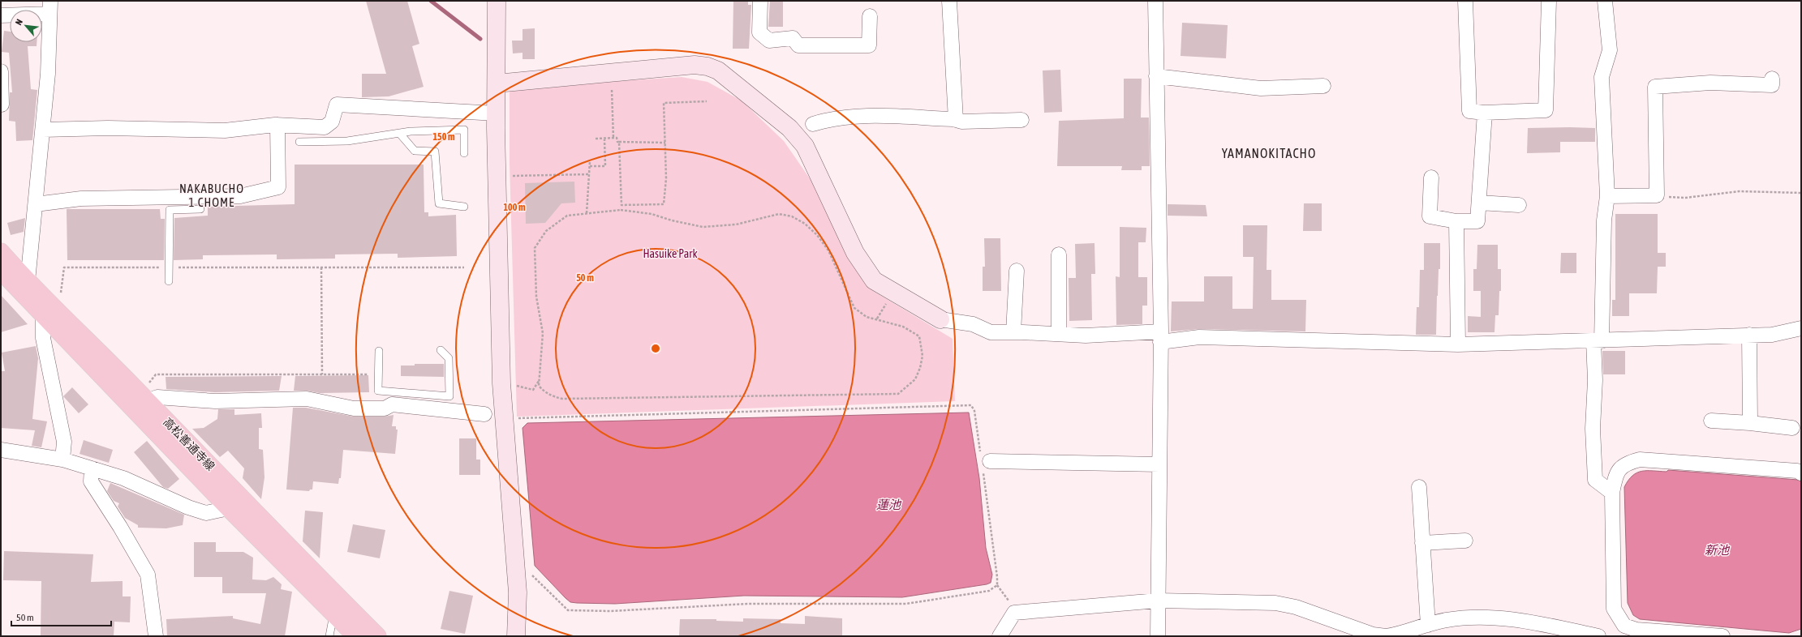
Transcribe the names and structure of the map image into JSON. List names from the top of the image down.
{
  "streets": {
    "main road": ["高松善通寺線"]
  },
  "districts": ["YAMANOKITACHO", "NAKABUCHO 1 CHOME"],
  "water": ["蓮池", "新池"],
  "parks": ["Hasuike Park"],
  "scale_bar": "50 m",
  "north": "top left",
  "rings": ["150 m", "100 m", "50 m"]
}
